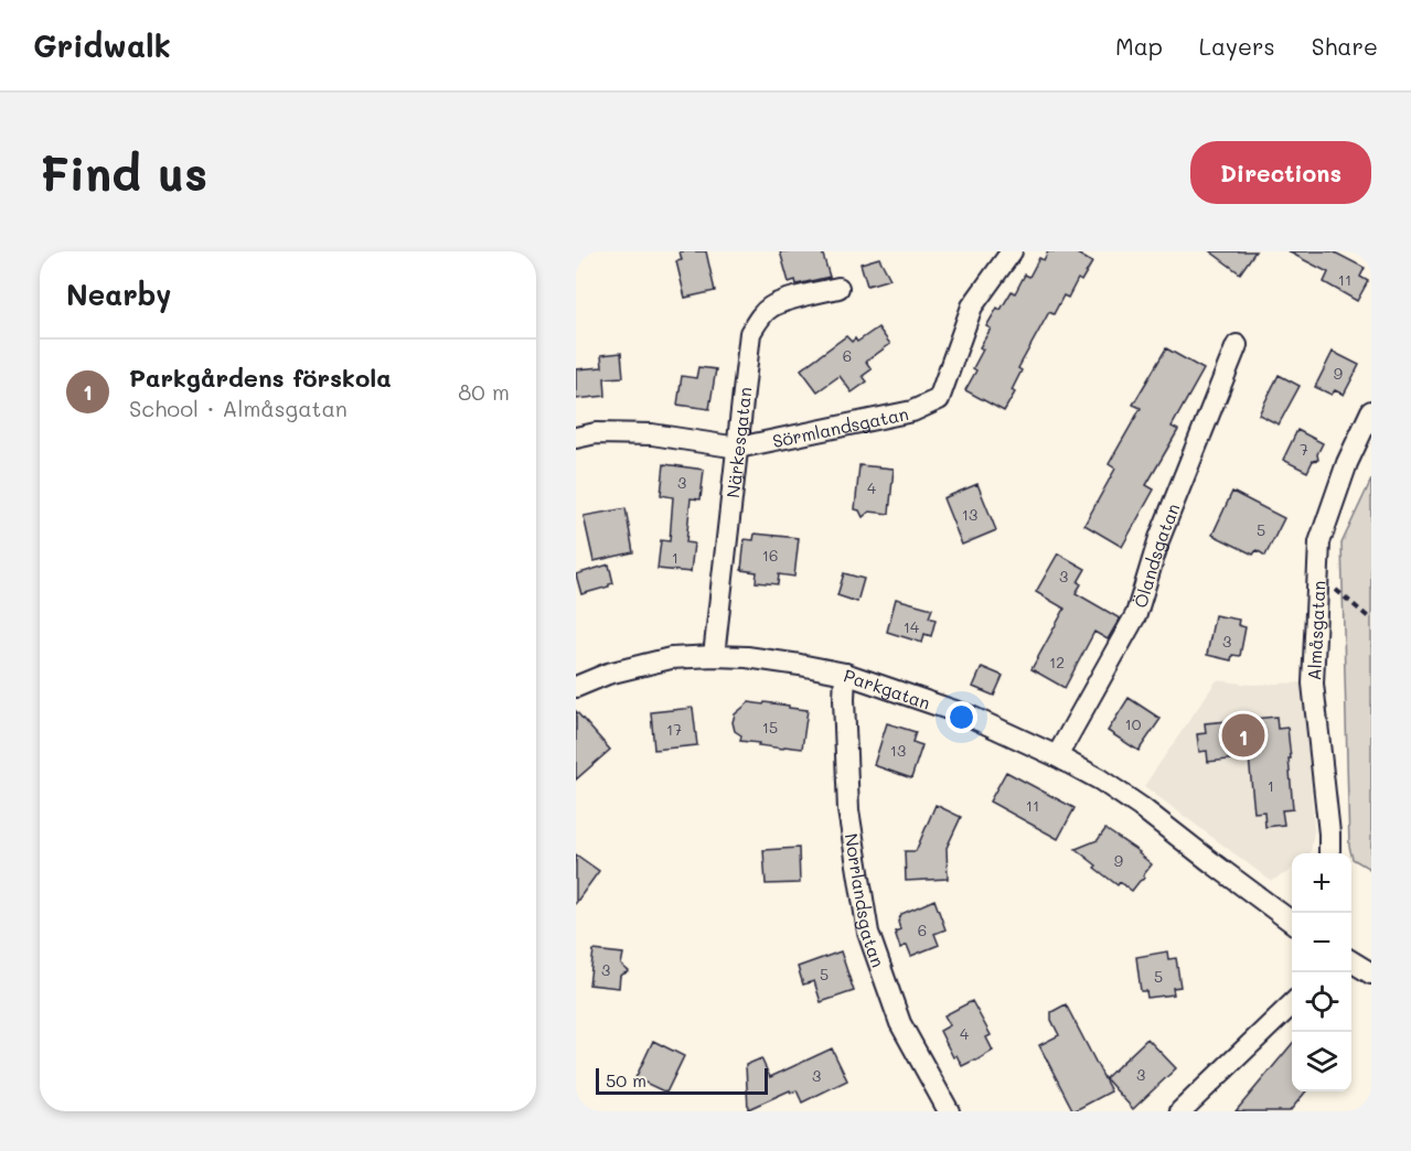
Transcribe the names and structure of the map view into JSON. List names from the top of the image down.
{
  "streets": {
    "street": [
      "Sörmlandsgatan",
      "Närkesgatan",
      "Ölandsgatan",
      "Almåsgatan",
      "Parkgatan",
      "Norrlandsgatan"
    ]
  },
  "crossings": [
    ["Sörmlandsgatan", "Närkesgatan"],
    ["Närkesgatan", "Parkgatan"],
    ["Ölandsgatan", "Parkgatan"],
    ["Parkgatan", "Norrlandsgatan"]
  ],
  "house_numbers": [
    "11",
    "6",
    "9",
    "7",
    "3",
    "4",
    "13",
    "5",
    "16",
    "1",
    "3",
    "14",
    "3",
    "12",
    "10",
    "15",
    "17",
    "13",
    "1",
    "11",
    "9",
    "6",
    "3",
    "5",
    "5",
    "4",
    "3",
    "3"
  ],
  "scale_bar": "50 m",
  "page": {
    "header": "Gridwalk",
    "nav": ["Map", "Layers", "Share"],
    "buttons": "Directions",
    "title": "Find us",
    "heading": "Nearby",
    "list": [
      {
        "mark": "1",
        "name": "Parkgårdens förskola",
        "note": "School · Almåsgatan",
        "value": "80 m"
      }
    ],
    "pins": "1",
    "map_buttons": ["+", "−"],
    "scale": "50 m"
  }
}
